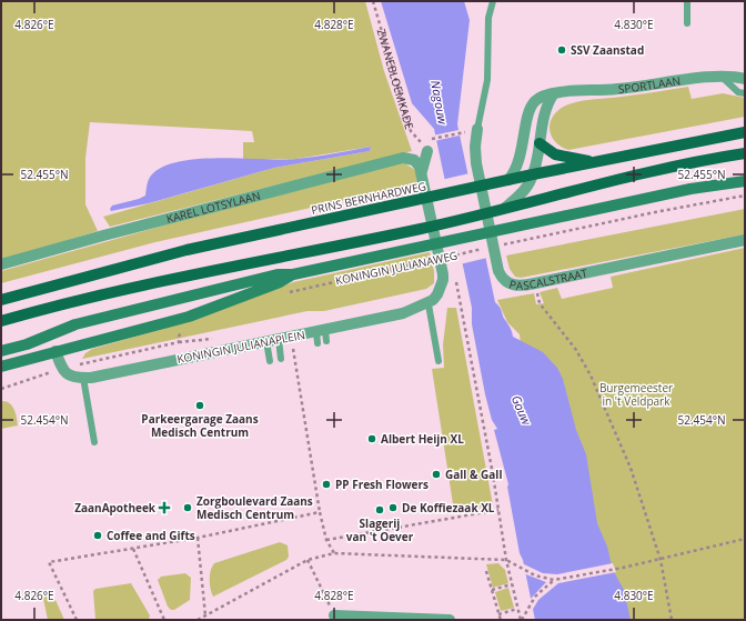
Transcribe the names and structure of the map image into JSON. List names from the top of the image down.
{
  "streets": {
    "main road": ["PRINS BERNHARDWEG", "KONINGIN JULIANAWEG"],
    "street": [
      "SPORTLAAN",
      "KAREL LOTSYLAAN",
      "PASCALSTRAAT",
      "KONINGIN JULIANAPLEIN"
    ],
    "path": ["ZWANEBLOEMKADE"]
  },
  "crossings": [
    ["SPORTLAAN", "PRINS BERNHARDWEG"],
    ["KAREL LOTSYLAAN", "KONINGIN JULIANAPLEIN"]
  ],
  "water": ["Nagouw", "Gouw"],
  "parks": ["Burgemeester in 't Veldpark"],
  "places": {
    "other": [
      "SSV Zaanstad",
      "Parkeergarage Zaans Medisch Centrum",
      "Albert Heijn XL",
      "Gall & Gall",
      "PP Fresh Flowers",
      "Zorgboulevard Zaans Medisch Centrum",
      "De Koffiezaak XL",
      "Slagerij van 't Oever",
      "Coffee and Gifts"
    ],
    "health": ["ZaanApotheek"]
  },
  "coordinates": [
    "4.826°E",
    "4.828°E",
    "4.830°E",
    "52.455°N",
    "52.454°N"
  ]
}
